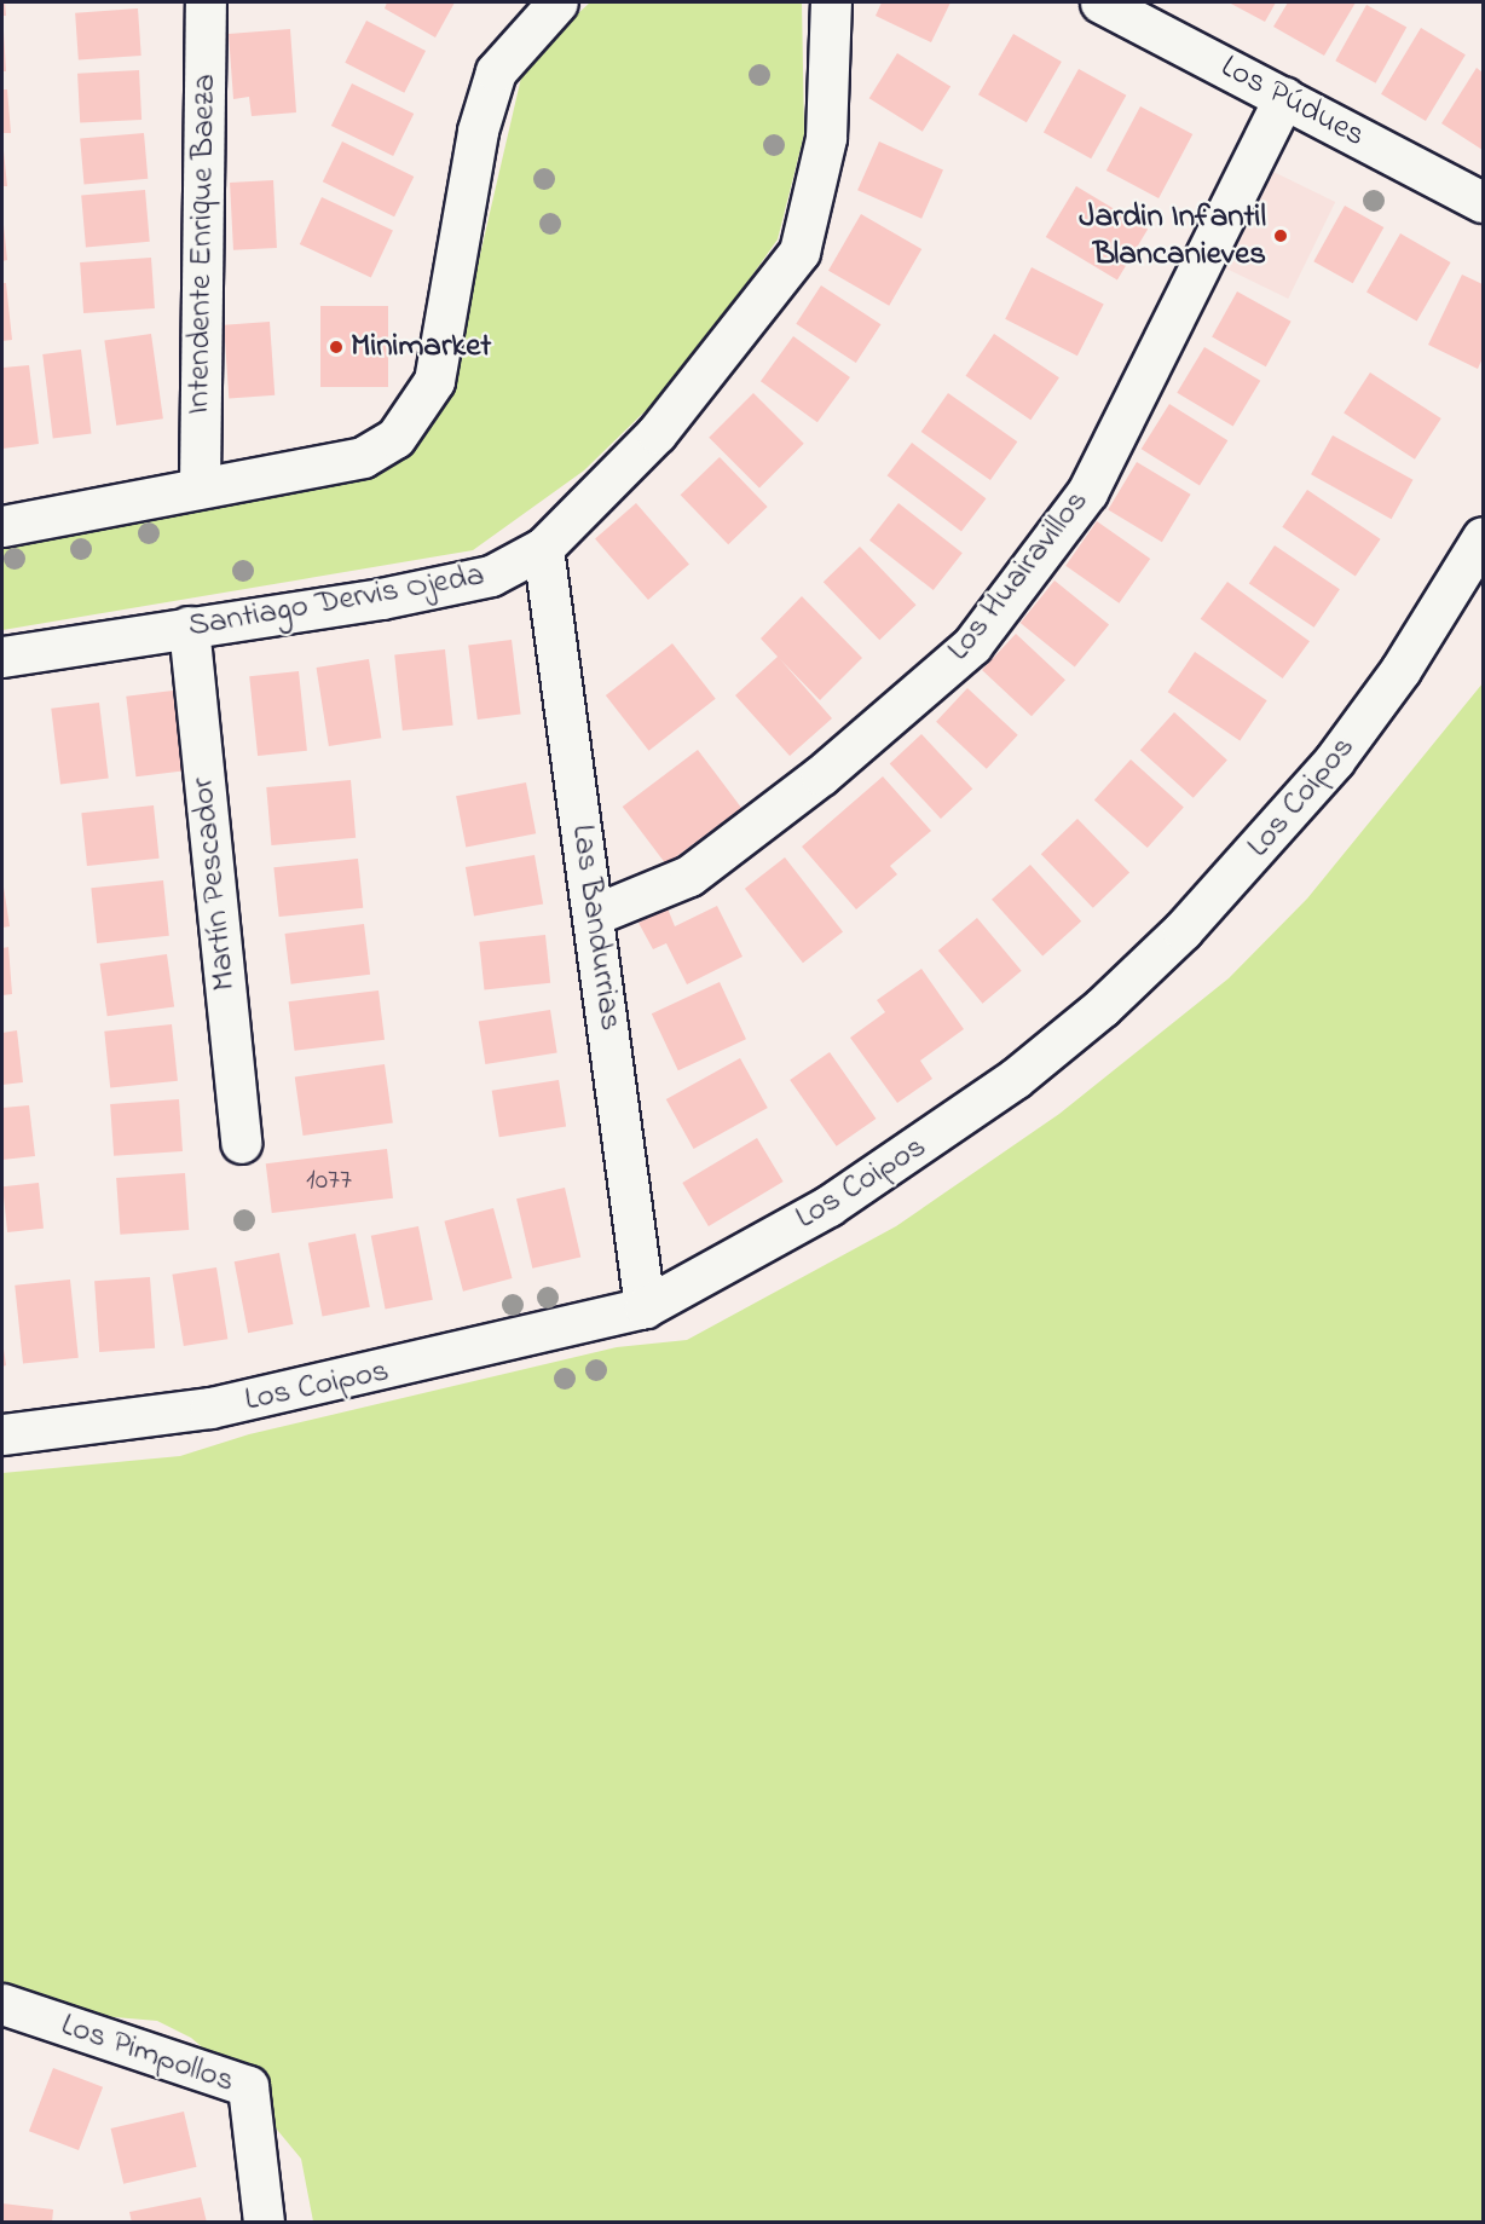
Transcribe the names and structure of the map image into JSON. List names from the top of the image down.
{
  "streets": {
    "street": [
      "Los Púdues",
      "Intendente Enrique Baeza",
      "Los Huairavillos",
      "Santiago Dervis Ojeda",
      "Los Coipos",
      "Martín Pescador",
      "Las Bandurrias",
      "Los Pimpollos"
    ]
  },
  "crossings": [
    ["Los Púdues", "Los Huairavillos"],
    ["Los Huairavillos", "Las Bandurrias"],
    ["Santiago Dervis Ojeda", "Martín Pescador"],
    ["Santiago Dervis Ojeda", "Las Bandurrias"],
    ["Los Coipos", "Las Bandurrias"]
  ],
  "places": ["Jardin Infantil Blancanieves", "Minimarket"],
  "house_numbers": ["1077"]
}
